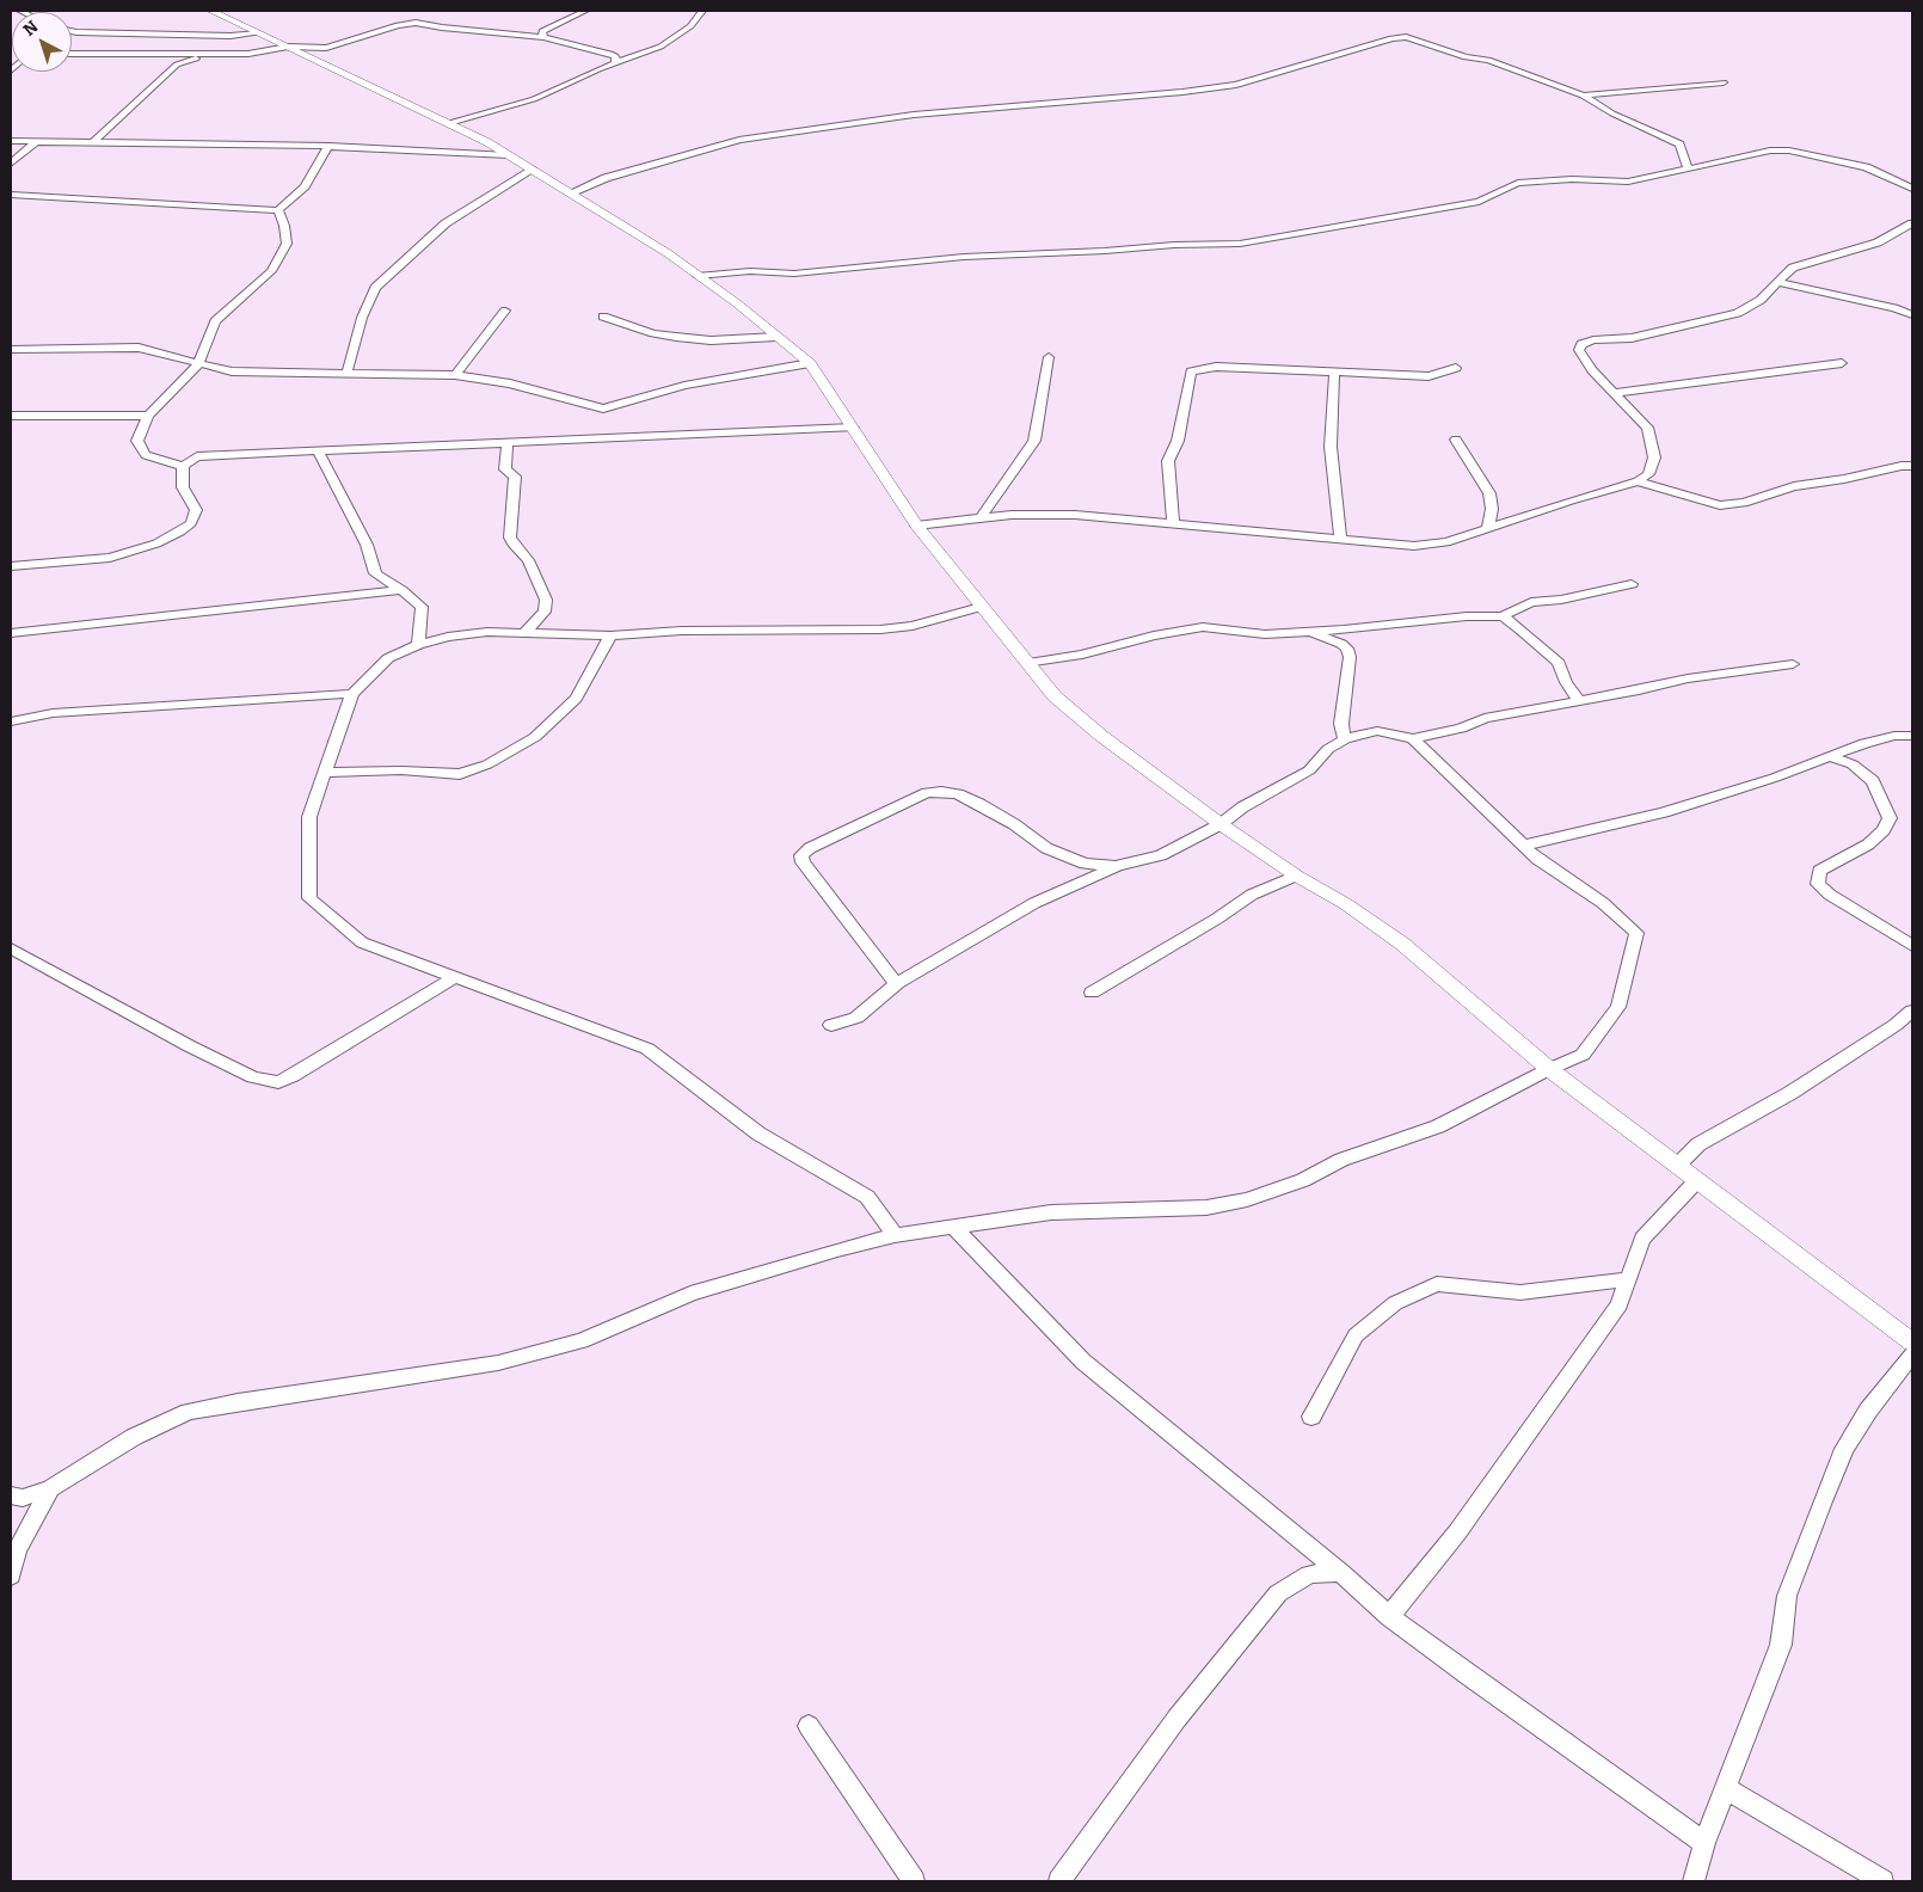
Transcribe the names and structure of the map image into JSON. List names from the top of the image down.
{
  "north": "top left"
}
